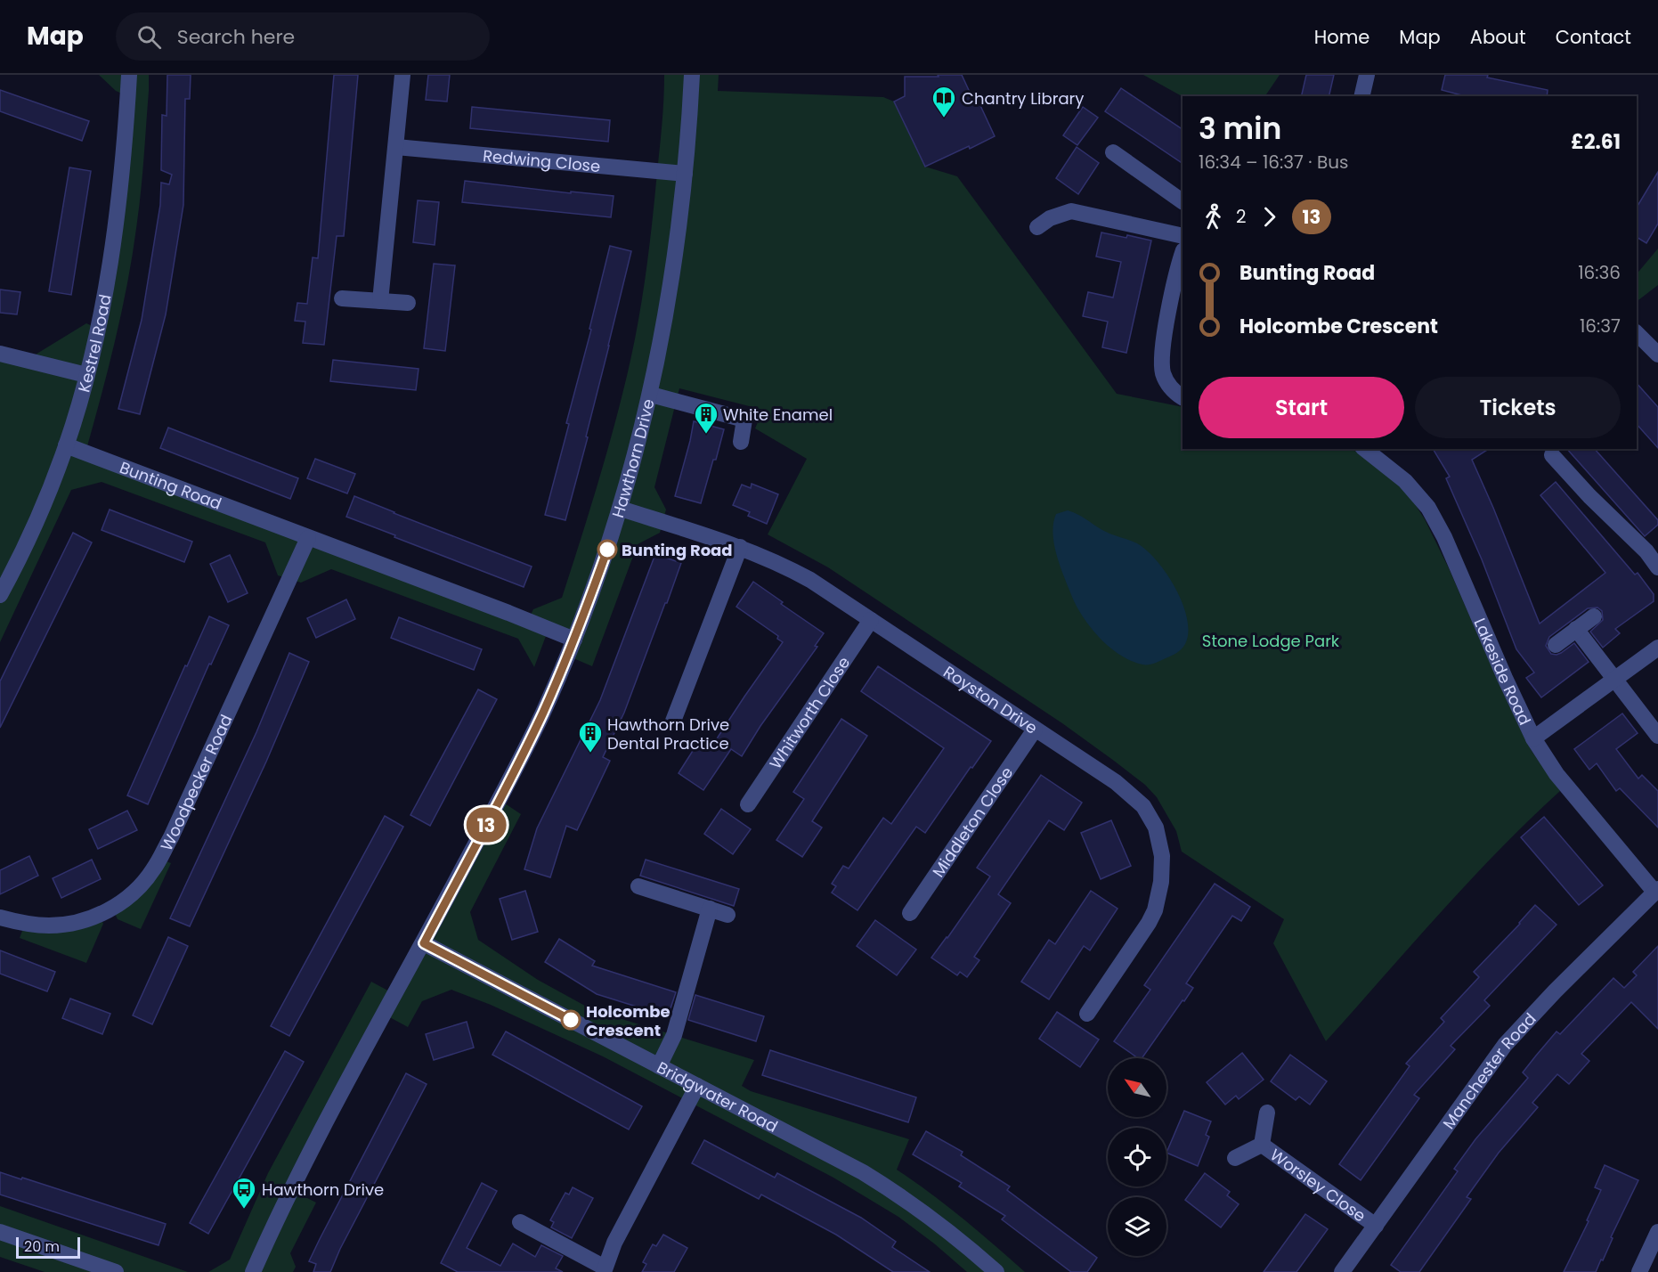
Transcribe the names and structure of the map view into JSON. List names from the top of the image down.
{
  "streets": {
    "street": [
      "Redwing Close",
      "Kestrel Road",
      "Hawthorn Drive",
      "Bunting Road",
      "Lakeside Road",
      "Royston Drive",
      "Whitworth Close",
      "Woodpecker Road",
      "Middleton Close",
      "Manchester Road",
      "Bridgwater Road",
      "Worsley Close"
    ]
  },
  "crossings": [
    ["Redwing Close", "Hawthorn Drive"],
    ["Kestrel Road", "Bunting Road"],
    ["Hawthorn Drive", "Bunting Road"],
    ["Hawthorn Drive", "Royston Drive"],
    ["Hawthorn Drive", "Bridgwater Road"],
    ["Bunting Road", "Woodpecker Road"],
    ["Lakeside Road", "Manchester Road"],
    ["Royston Drive", "Whitworth Close"],
    ["Royston Drive", "Middleton Close"],
    ["Manchester Road", "Worsley Close"]
  ],
  "parks": ["Stone Lodge Park"],
  "places": {
    "library": ["Chantry Library"],
    "building": ["White Enamel", "Hawthorn Drive Dental Practice"],
    "other": ["Bunting Road", "Holcombe Crescent"],
    "bus stop": ["Hawthorn Drive"]
  },
  "lines": ["bus line 13"],
  "scale_bar": "20 m",
  "north": "top left",
  "page": {
    "header": "Map",
    "search": "Search here",
    "nav": [
      "Home",
      "Map",
      "About",
      "Contact"
    ],
    "on_map": "13",
    "heading": ["3 min", "16:34 – 16:37 · Bus", "£2.61"],
    "legs": ["2", "13"],
    "list": [
      {
        "name": "Bunting Road",
        "value": "16:36"
      },
      {
        "name": "Holcombe Crescent",
        "value": "16:37"
      }
    ],
    "buttons": ["Start", "Tickets"],
    "scale": "20 m"
  }
}
